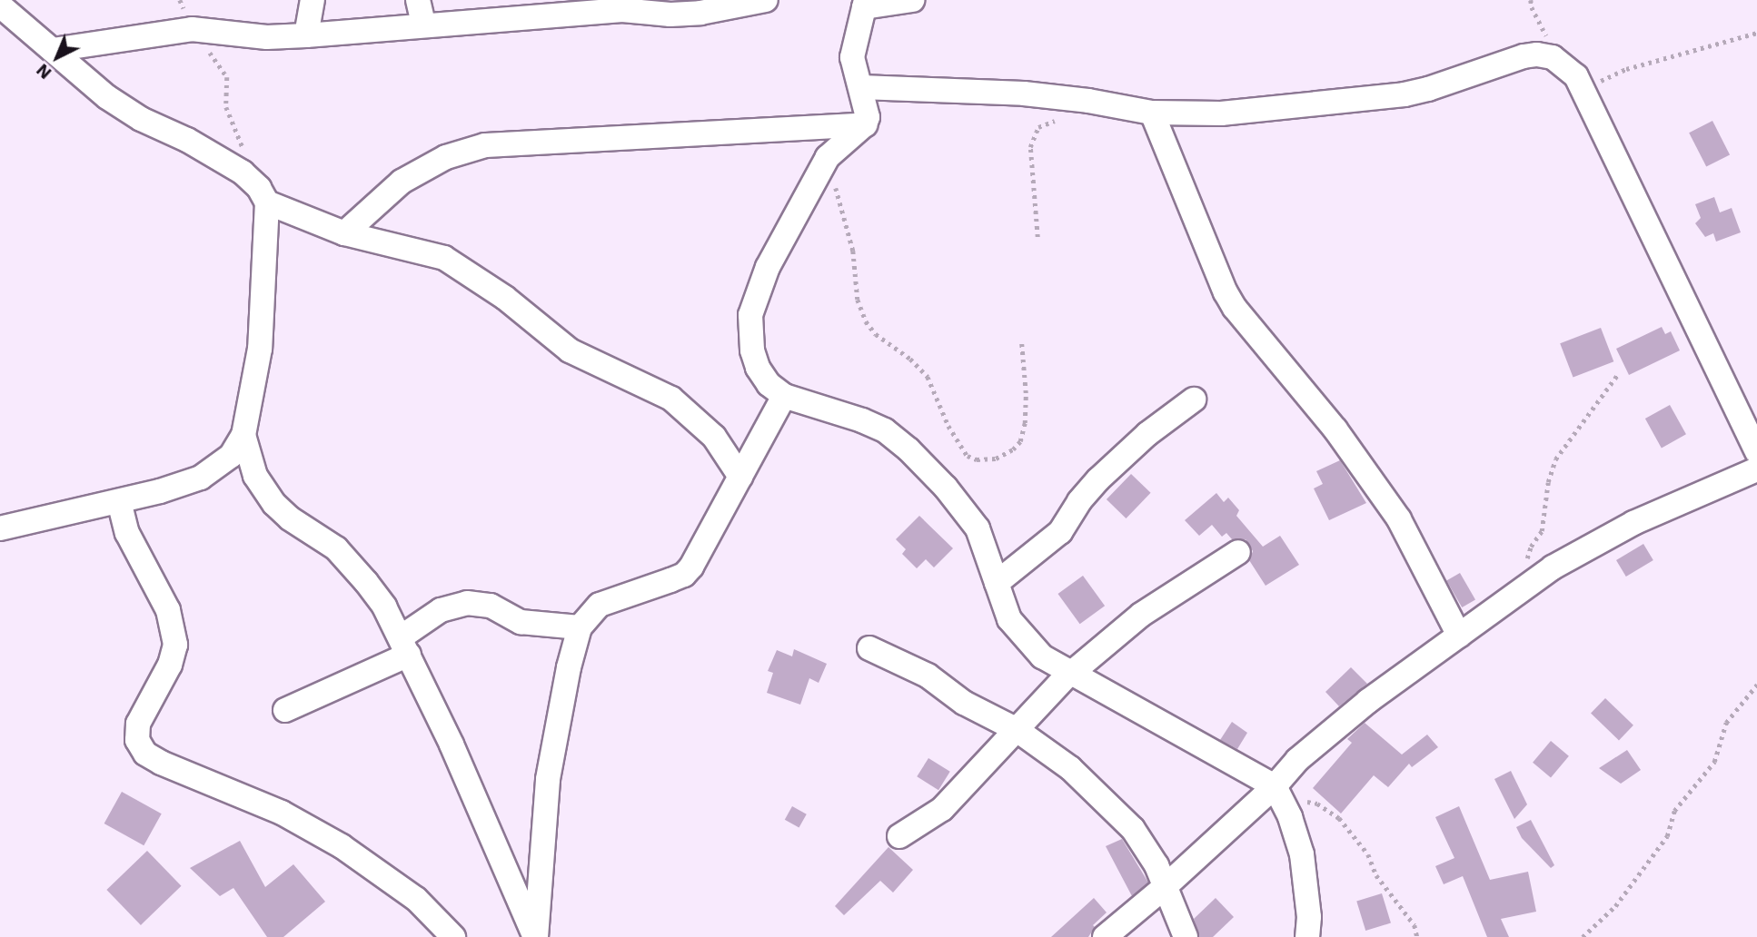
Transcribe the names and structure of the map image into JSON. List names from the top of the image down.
{
  "north": "bottom left"
}
